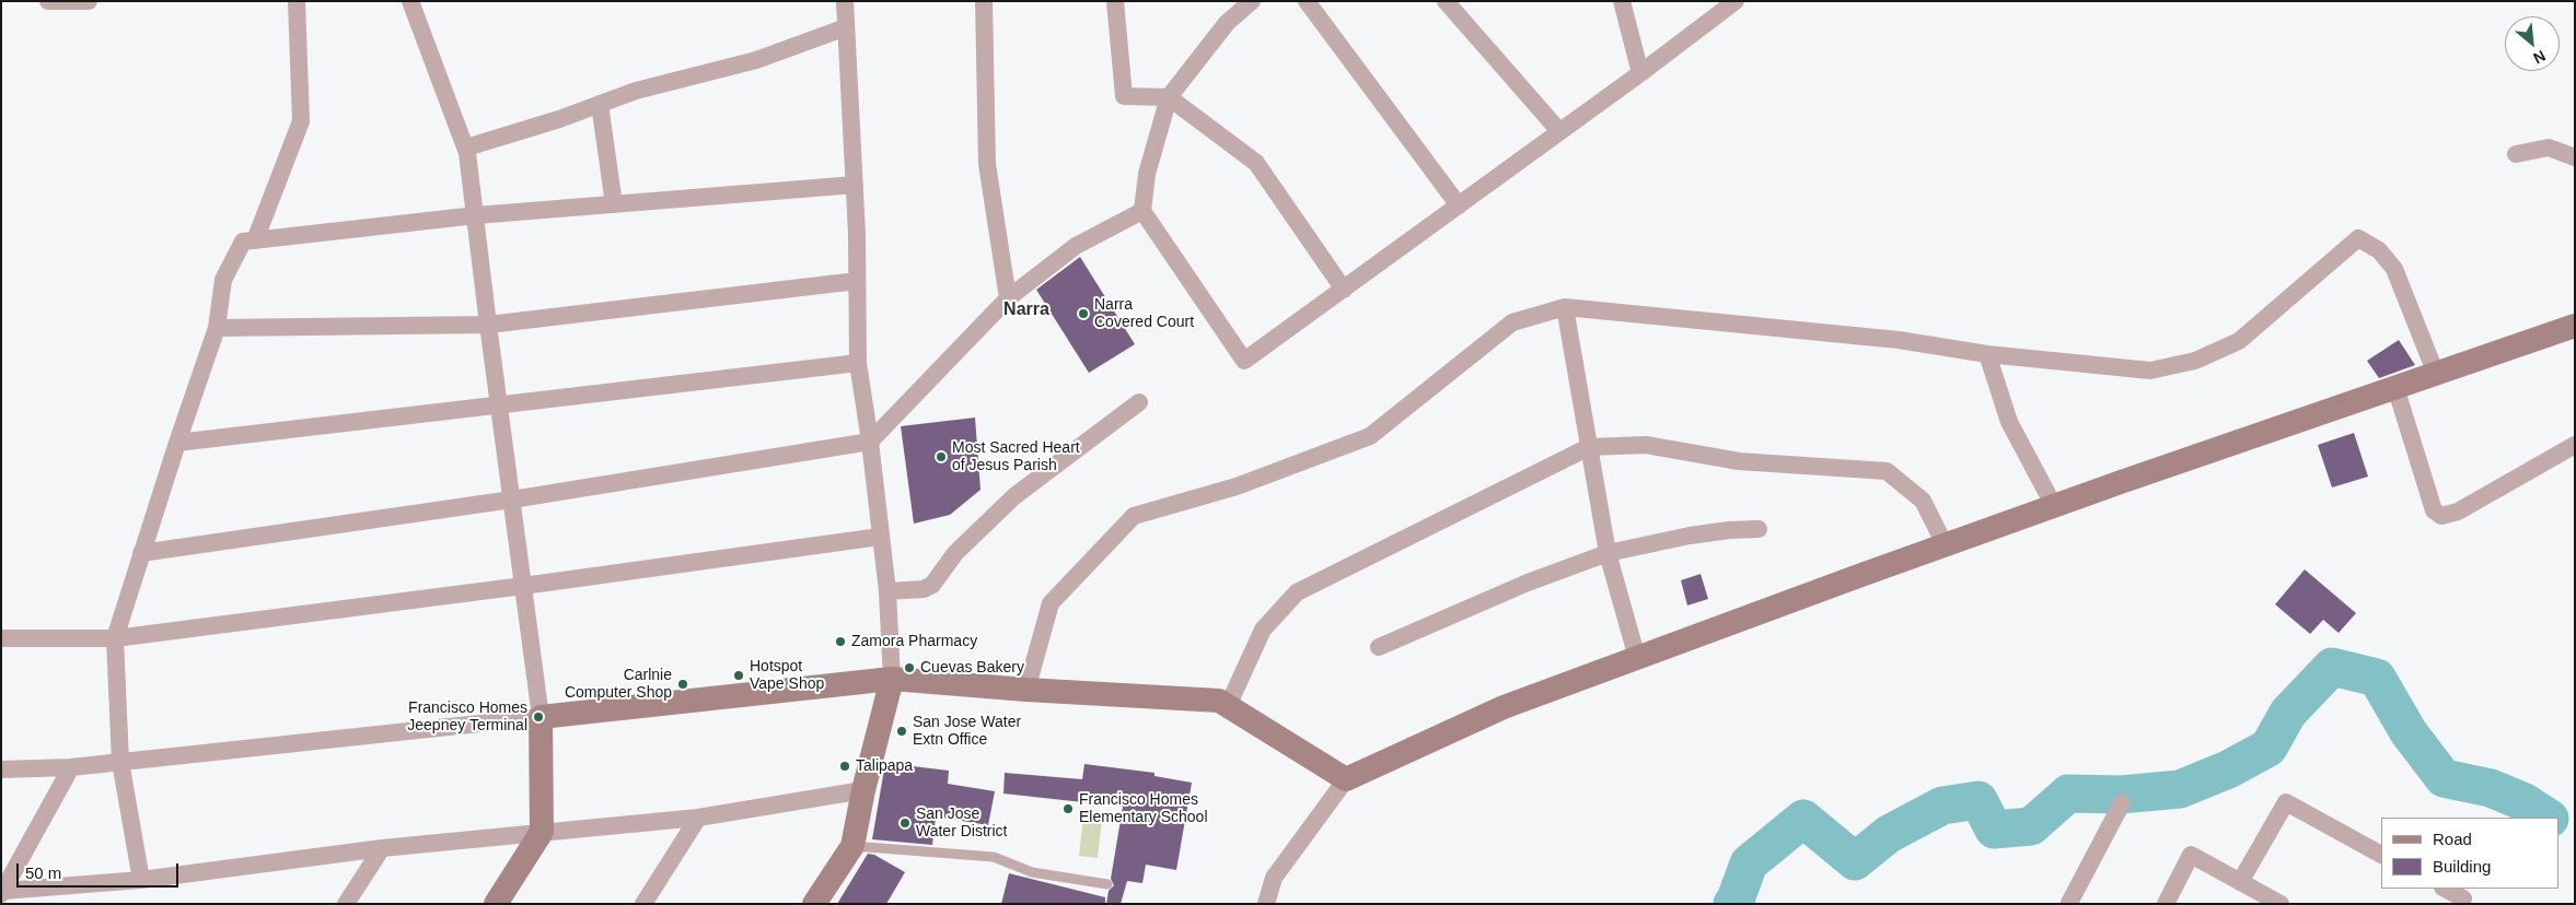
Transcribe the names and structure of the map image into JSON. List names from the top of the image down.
{
  "districts": ["Narra"],
  "places": [
    "Narra Covered Court",
    "Most Sacred Heart of Jesus Parish",
    "Zamora Pharmacy",
    "Cuevas Bakery",
    "Hotspot Vape Shop",
    "Carlnie Computer Shop",
    "Francisco Homes Jeepney Terminal",
    "San Jose Water Extn Office",
    "Talipapa",
    "Francisco Homes Elementary School",
    "San Jose Water District"
  ],
  "legend": ["Road", "Building"],
  "scale_bar": "50 m",
  "north": "bottom right"
}
